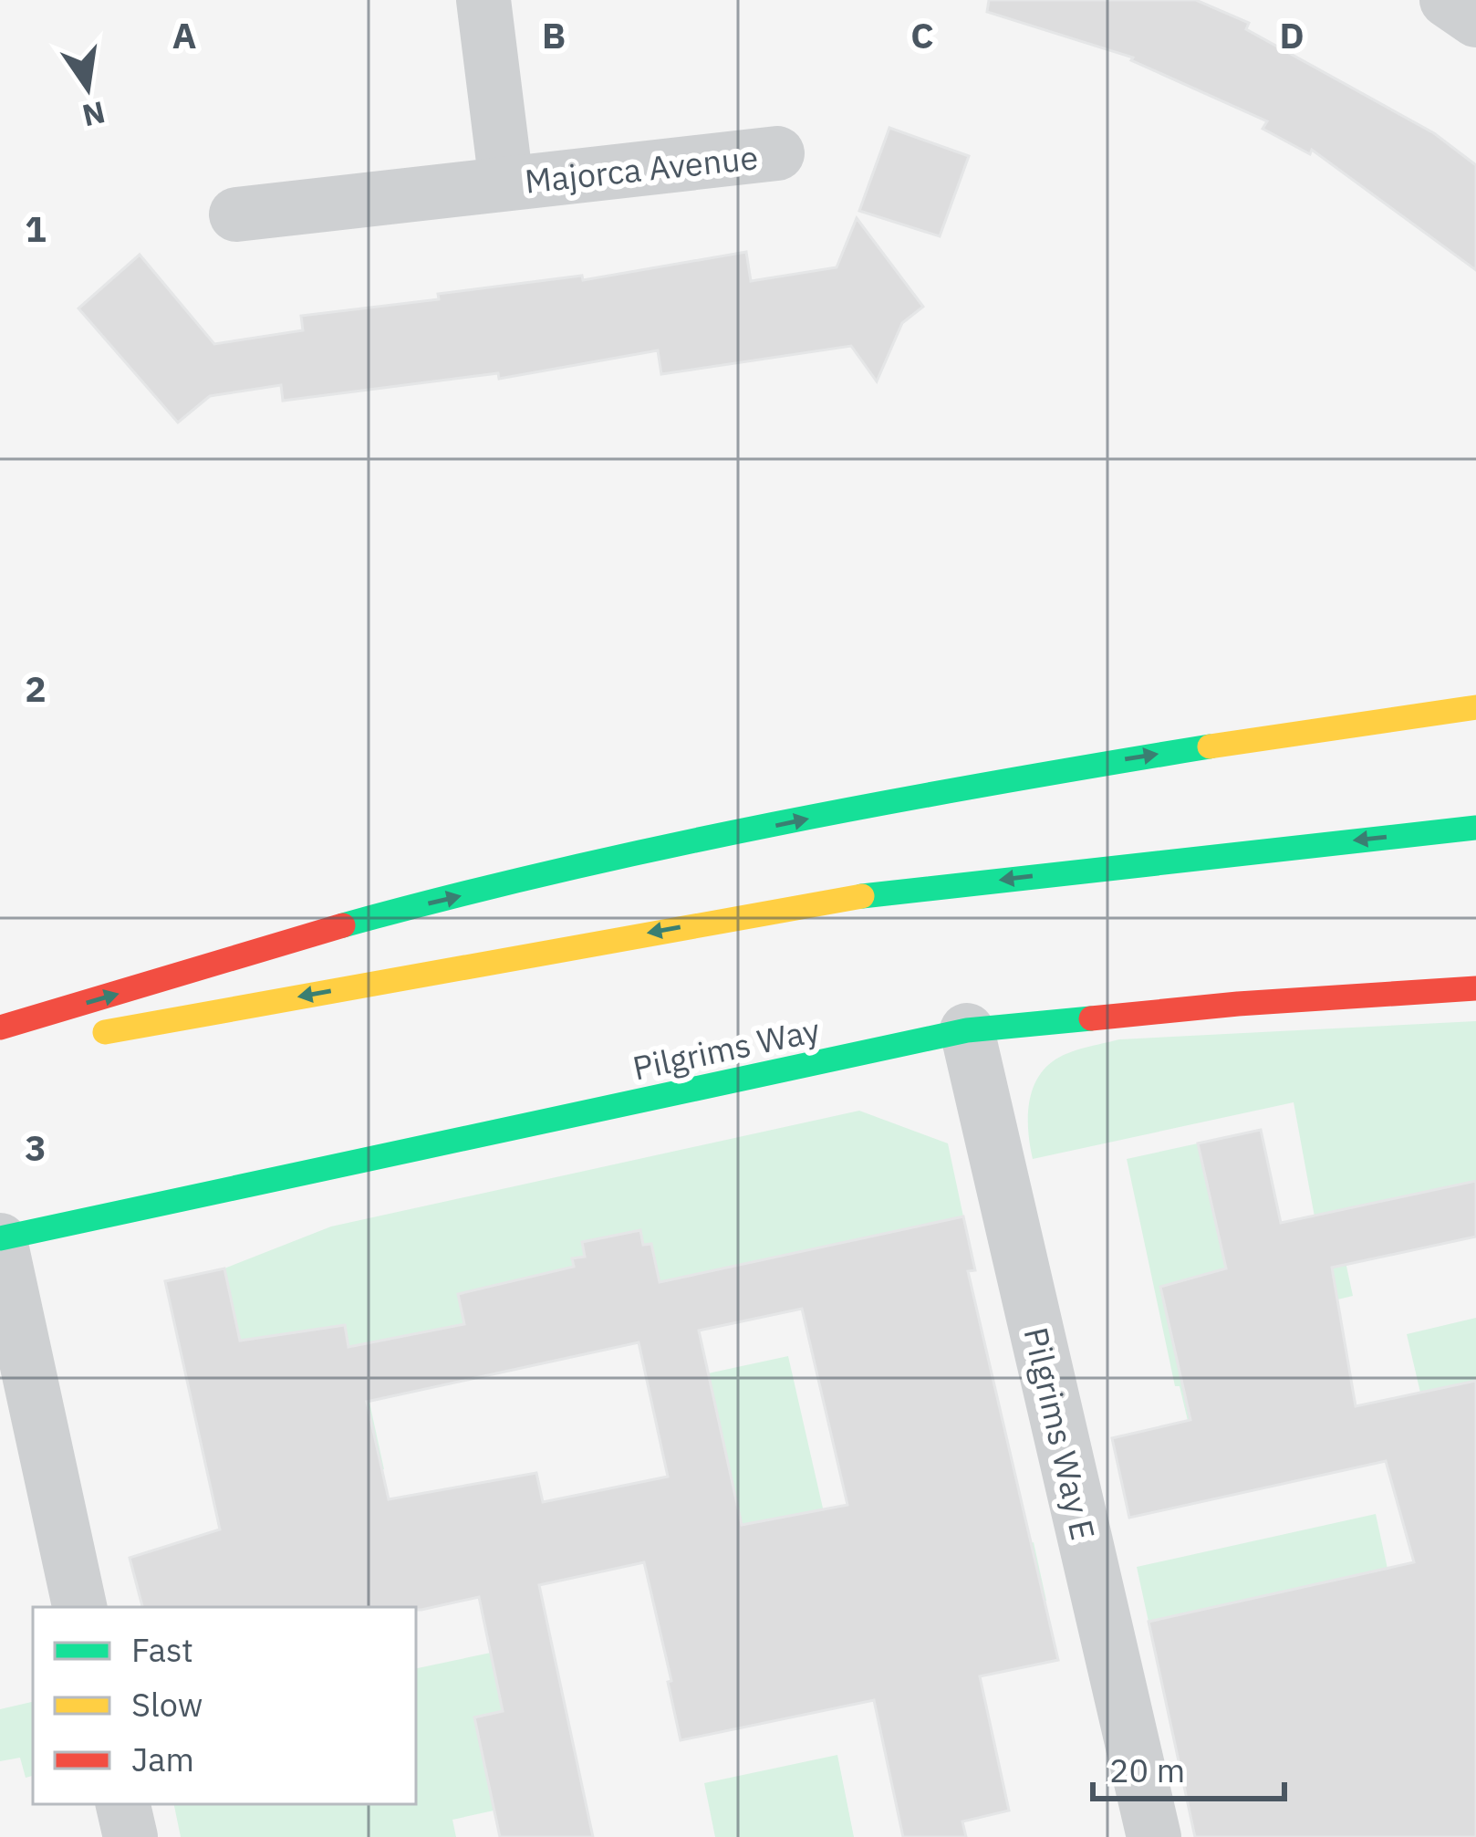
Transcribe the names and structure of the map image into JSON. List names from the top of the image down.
{
  "streets": {
    "main road": ["Pilgrims Way"],
    "street": ["Majorca Avenue", "Pilgrims Way E"]
  },
  "crossings": [
    ["Pilgrims Way", "Pilgrims Way E"]
  ],
  "legend": ["Fast", "Slow", "Jam"],
  "scale_bar": "20 m",
  "north": "bottom",
  "grid": {
    "columns": [
      "A",
      "B",
      "C",
      "D"
    ],
    "rows": ["1", "2", "3"]
  }
}
